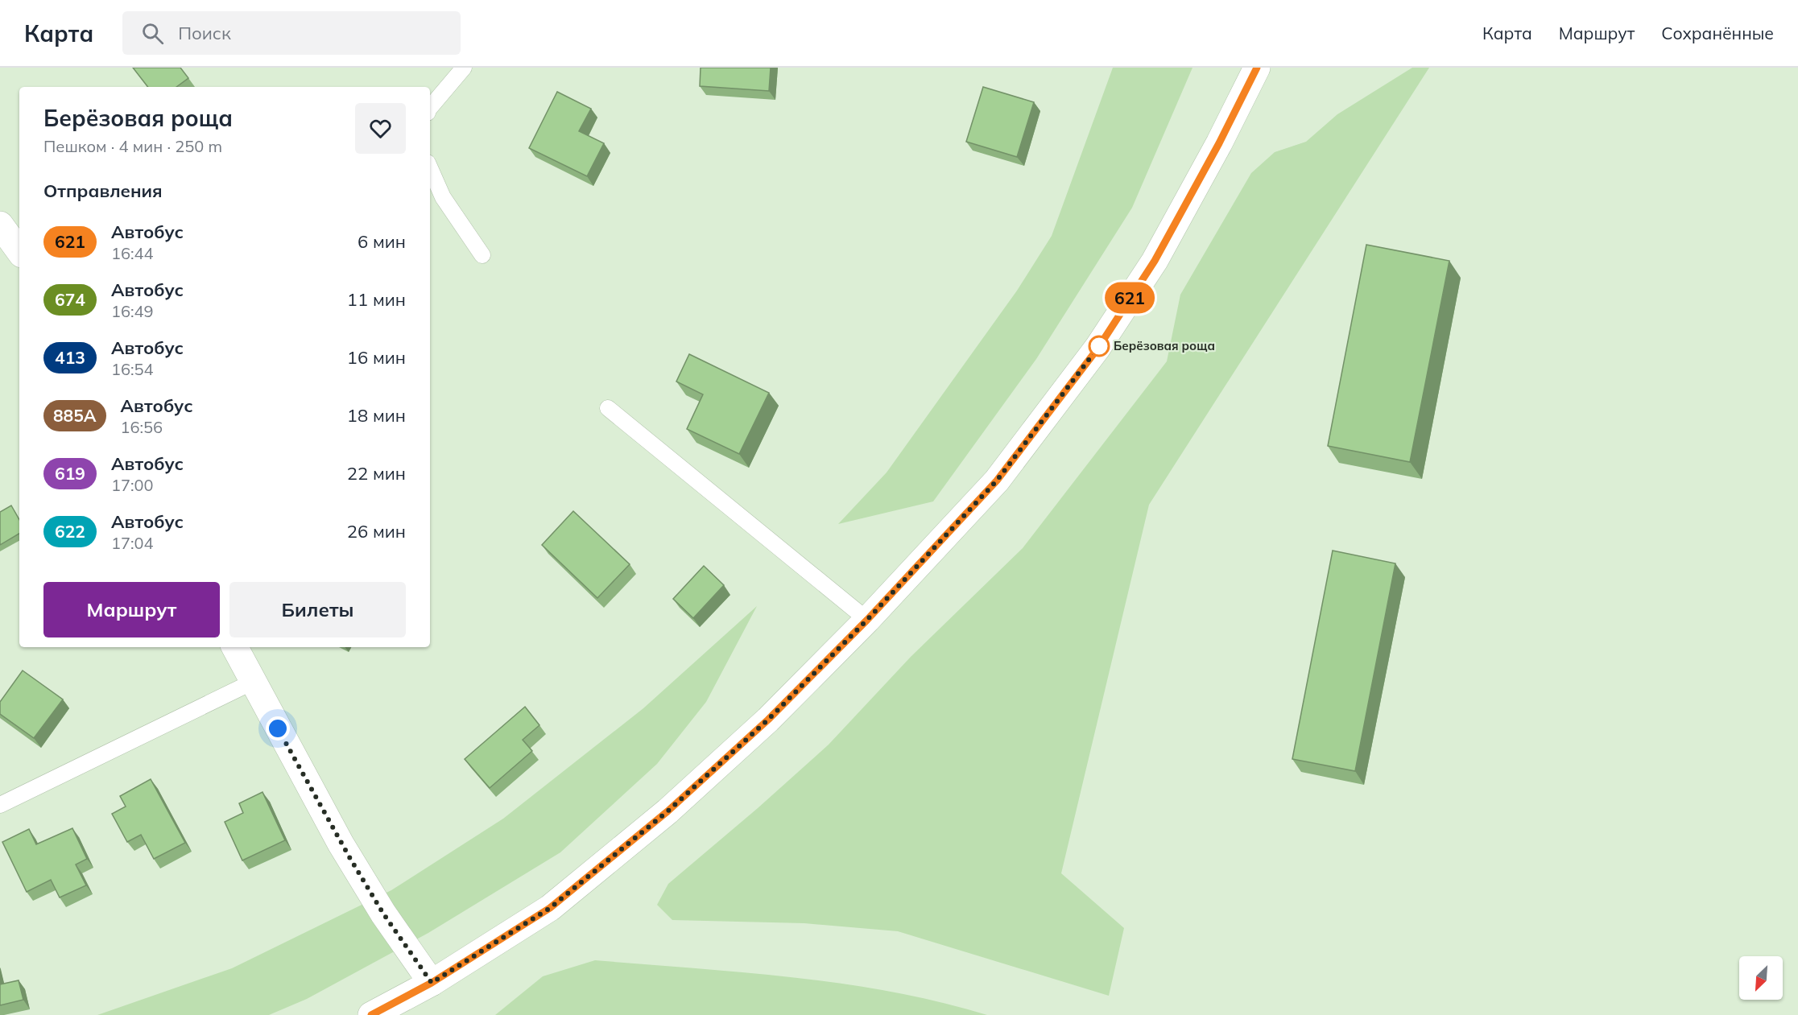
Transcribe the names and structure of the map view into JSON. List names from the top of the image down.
{
  "places": ["Берёзовая роща"],
  "lines": ["bus line 621"],
  "north": "bottom left",
  "page": {
    "header": "Карта",
    "search": "Поиск",
    "nav": ["Карта", "Маршрут", "Сохранённые"],
    "on_map": "621",
    "heading": [
      ["Берёзовая роща", "Пешком · 4 мин · 250 m"],
      "Отправления"
    ],
    "list": [
      {
        "mark": "621",
        "name": "Автобус",
        "note": "16:44",
        "value": "6 мин"
      },
      {
        "mark": "674",
        "name": "Автобус",
        "note": "16:49",
        "value": "11 мин"
      },
      {
        "mark": "413",
        "name": "Автобус",
        "note": "16:54",
        "value": "16 мин"
      },
      {
        "mark": "885А",
        "name": "Автобус",
        "note": "16:56",
        "value": "18 мин"
      },
      {
        "mark": "619",
        "name": "Автобус",
        "note": "17:00",
        "value": "22 мин"
      },
      {
        "mark": "622",
        "name": "Автобус",
        "note": "17:04",
        "value": "26 мин"
      }
    ],
    "buttons": ["Маршрут", "Билеты"]
  }
}
